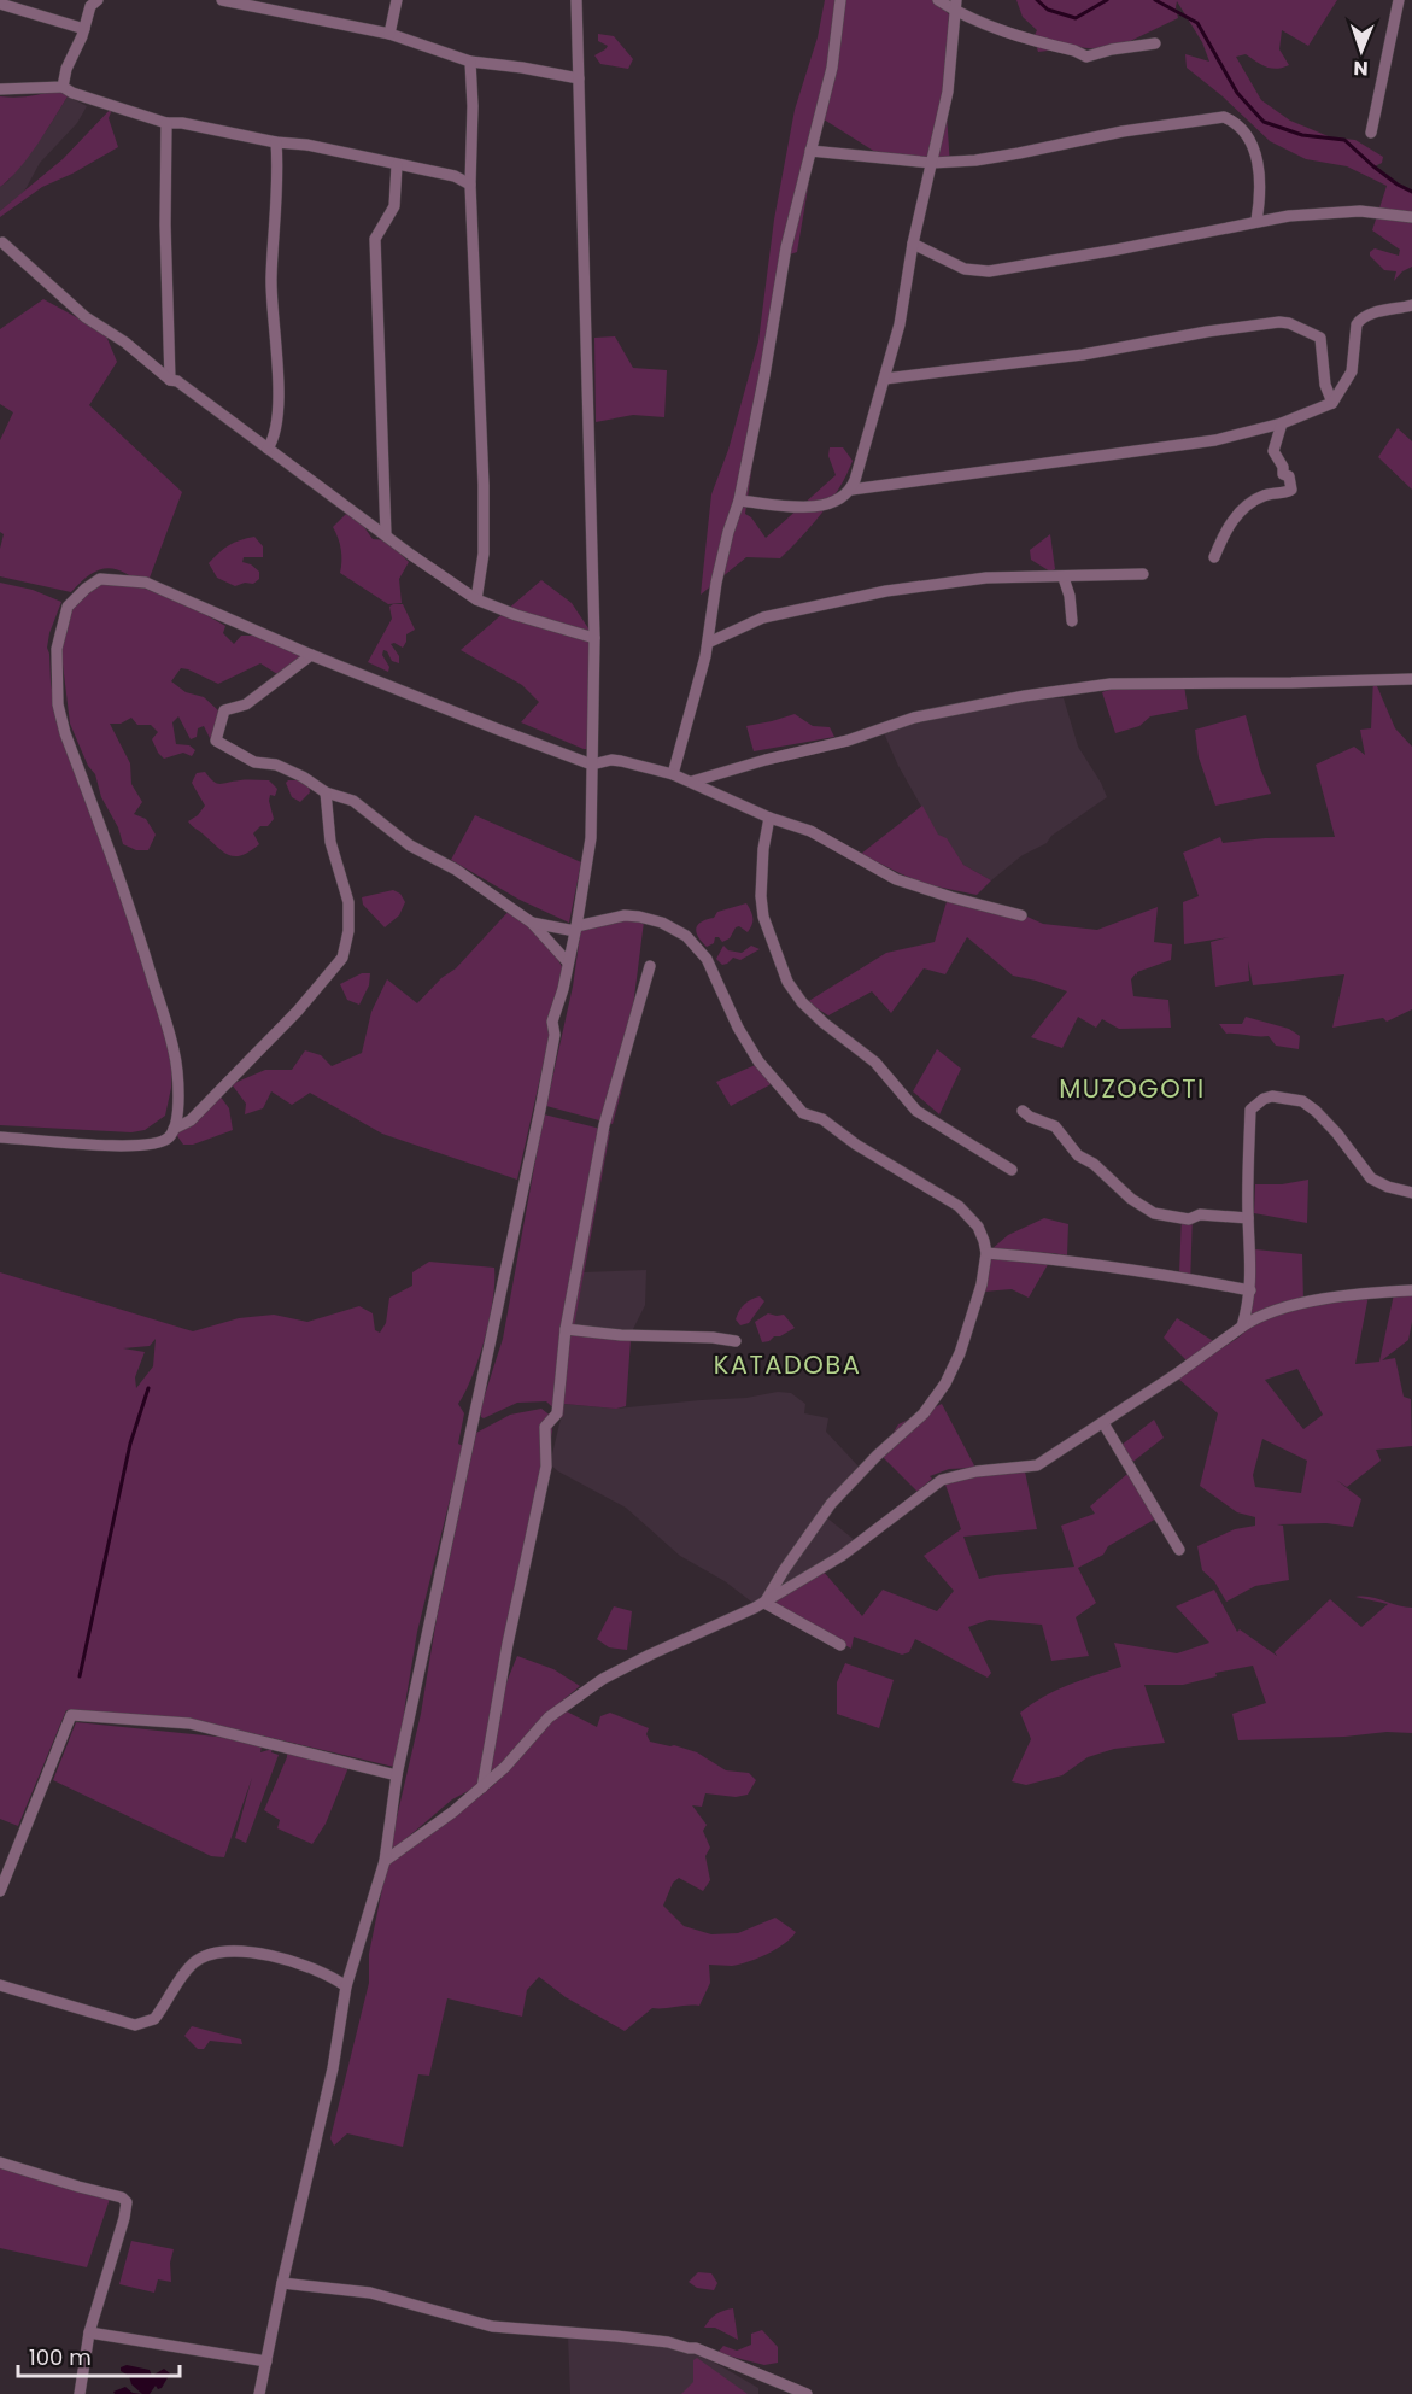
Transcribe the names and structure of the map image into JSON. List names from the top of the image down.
{
  "districts": ["MUZOGOTI", "KATADOBA"],
  "scale_bar": "100 m",
  "north": "bottom"
}
